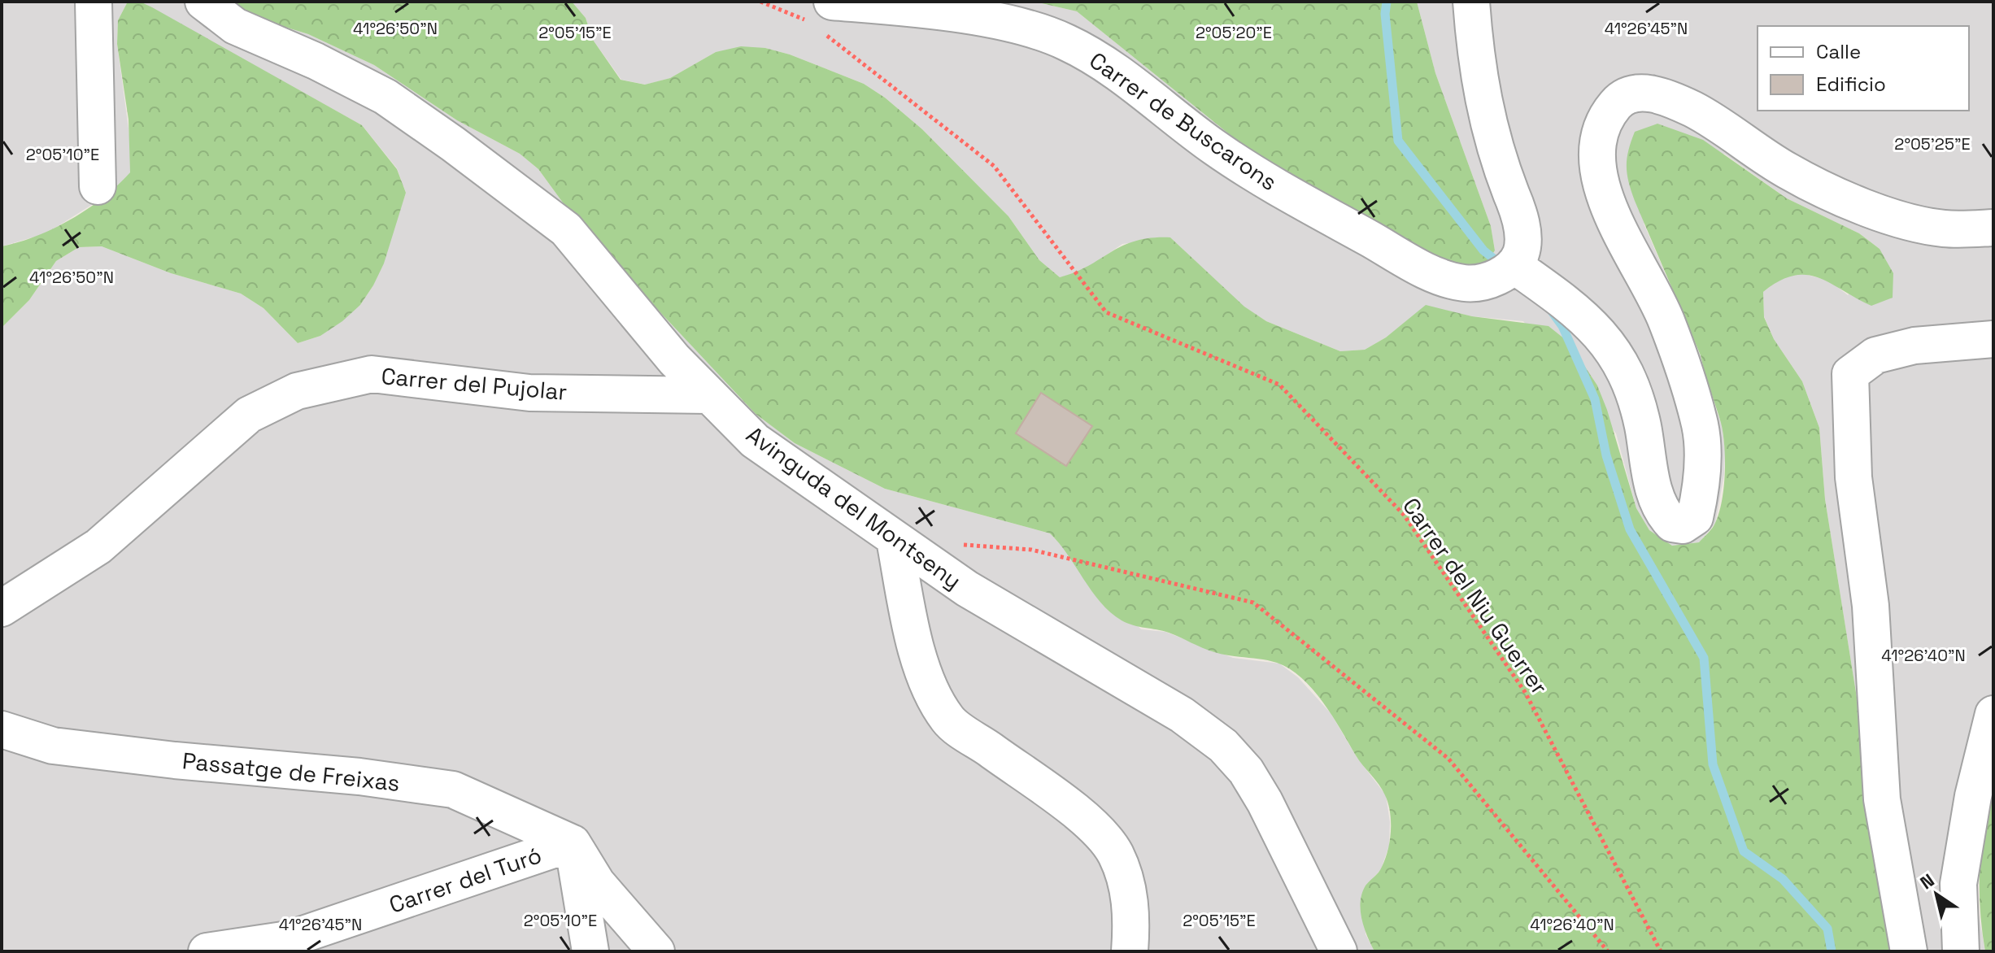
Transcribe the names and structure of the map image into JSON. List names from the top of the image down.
{
  "streets": {
    "street": [
      "Carrer de Buscarons",
      "Carrer del Pujolar",
      "Avinguda del Montseny",
      "Passatge de Freixas",
      "Carrer del Turó"
    ],
    "path": ["Carrer del Niu Guerrer"]
  },
  "crossings": [
    ["Carrer de Buscarons", "Carrer del Niu Guerrer"],
    ["Carrer del Pujolar", "Avinguda del Montseny"],
    ["Passatge de Freixas", "Carrer del Turó"]
  ],
  "legend": ["Calle", "Edificio"],
  "north": "top left",
  "coordinates": [
    "41°26'45\"N",
    "41°26'50\"N",
    "2°05'15\"E",
    "2°05'20\"E",
    "2°05'25\"E",
    "2°05'10\"E",
    "41°26'40\"N"
  ]
}
